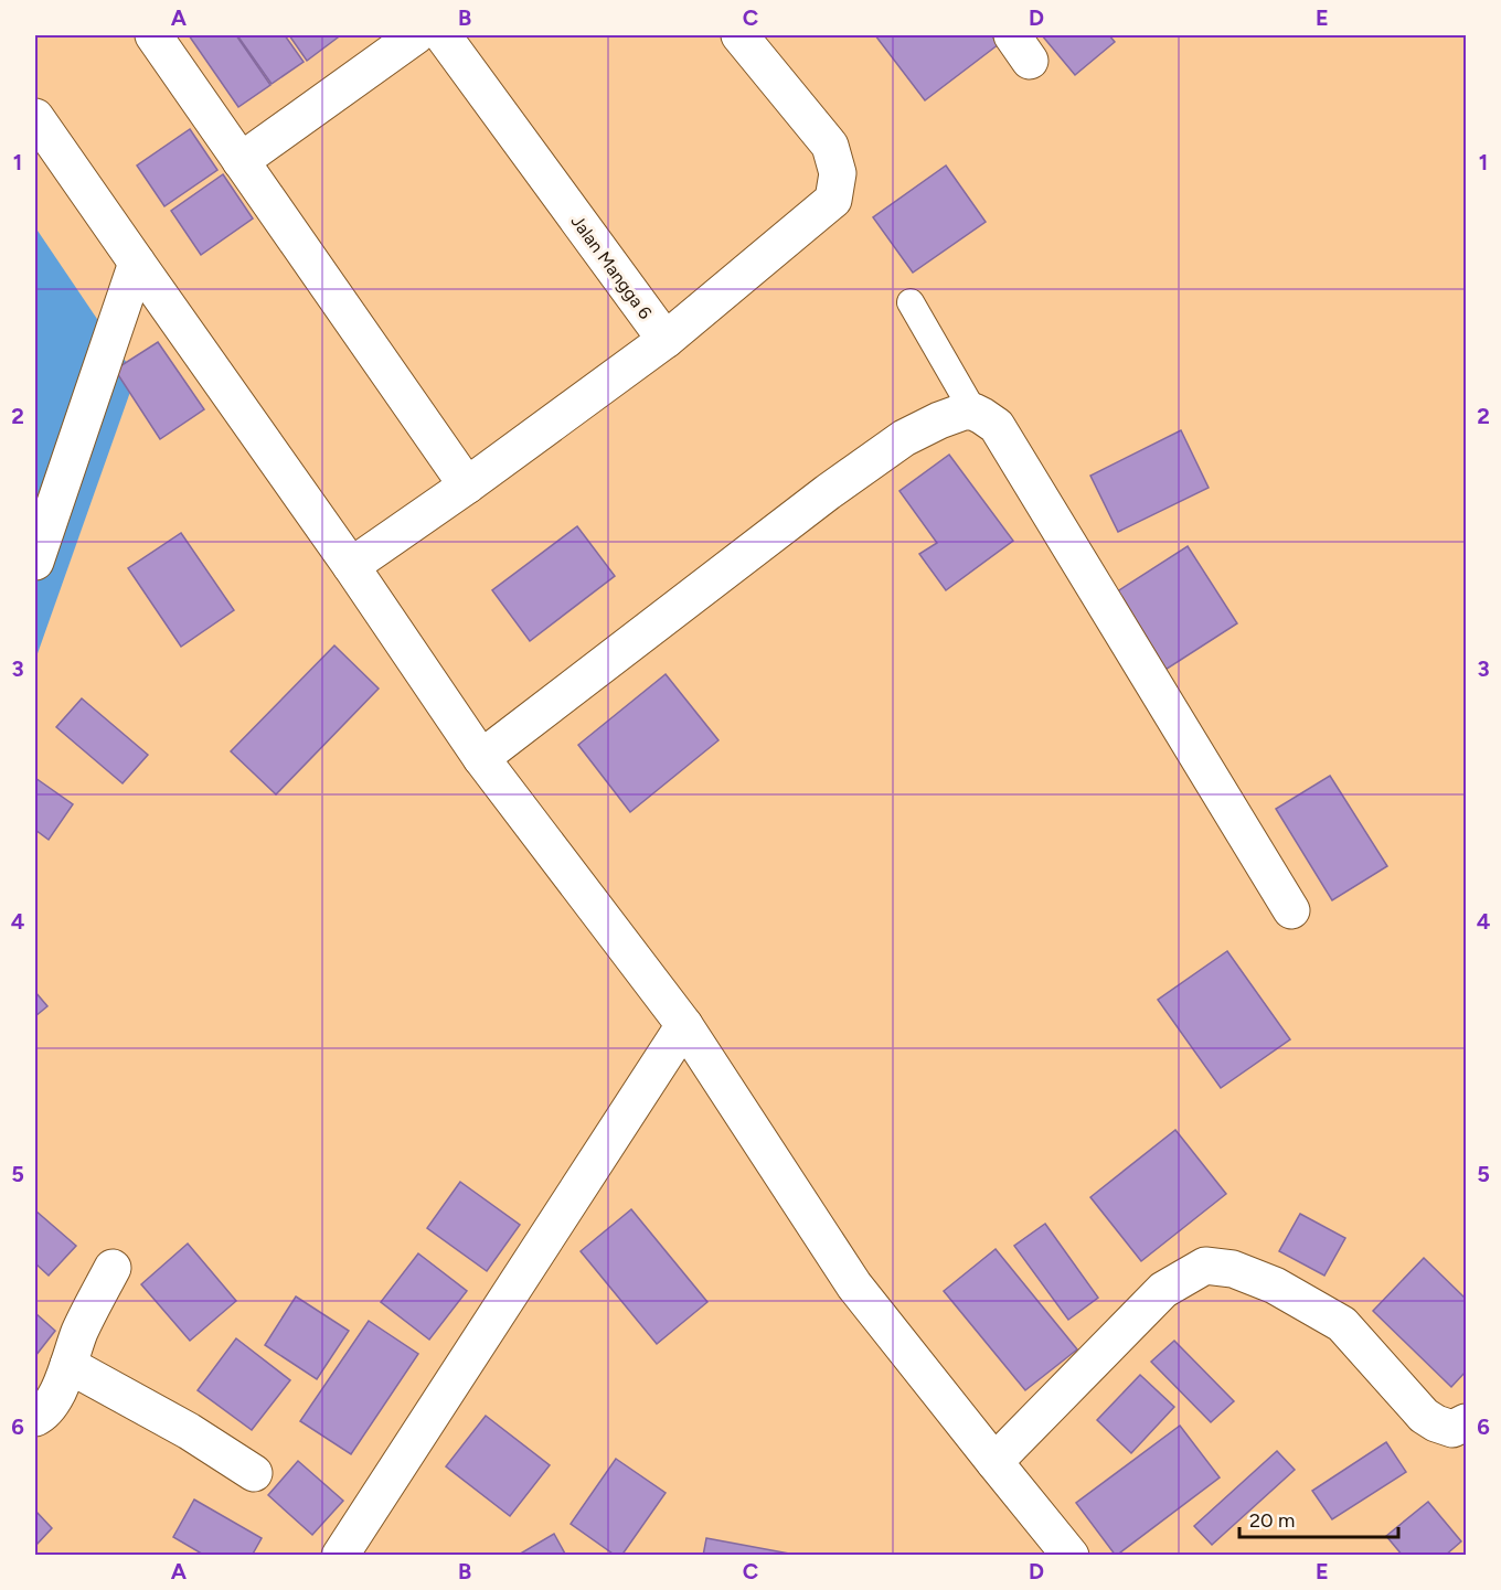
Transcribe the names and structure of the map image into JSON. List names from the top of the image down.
{
  "streets": {
    "street": ["Jalan Mangga 6"]
  },
  "scale_bar": "20 m",
  "grid": {
    "columns": [
      "A",
      "B",
      "C",
      "D",
      "E"
    ],
    "rows": [
      "1",
      "2",
      "3",
      "4",
      "5",
      "6"
    ]
  }
}
